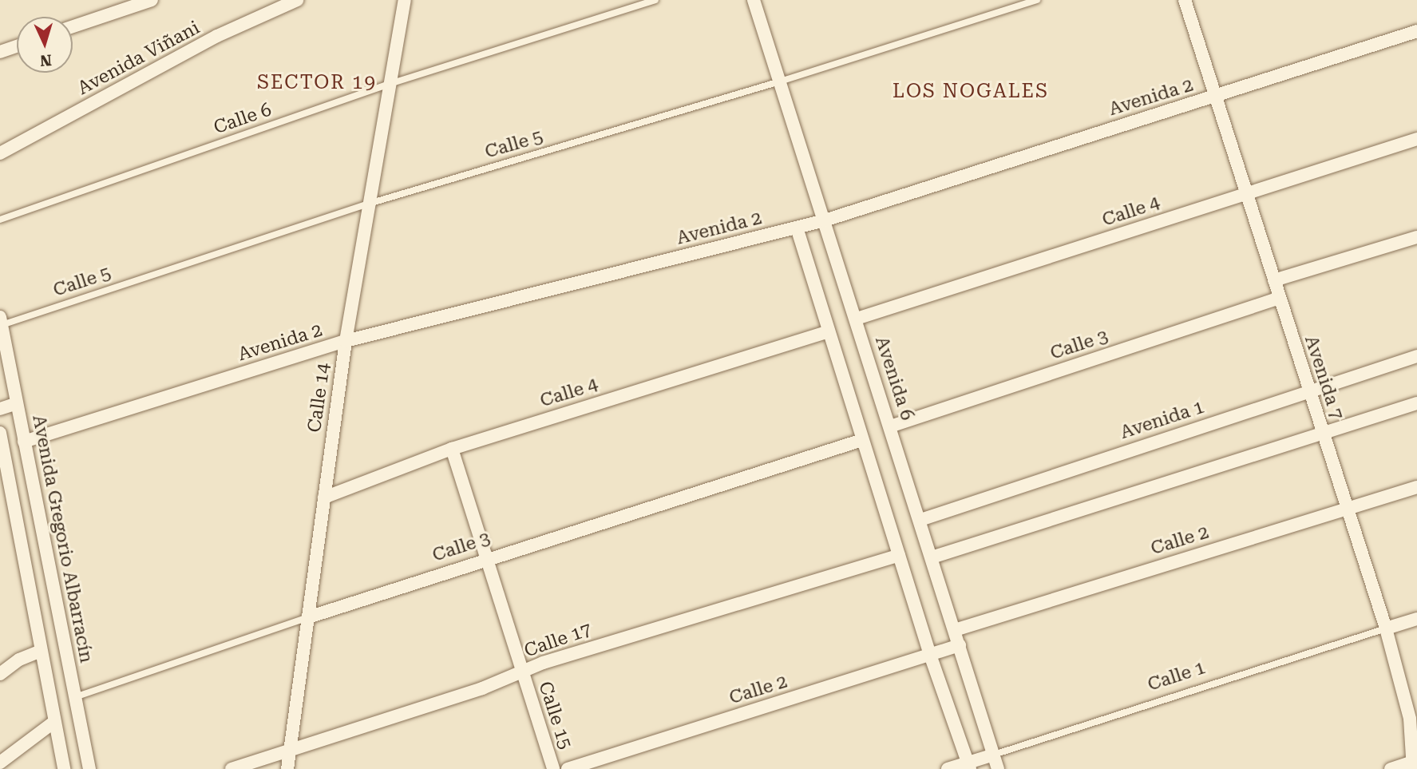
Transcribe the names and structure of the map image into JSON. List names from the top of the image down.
{
  "streets": {
    "street": [
      "Avenida Viñani",
      "Avenida 2",
      "Calle 4",
      "Calle 3",
      "Avenida 7",
      "Avenida 6",
      "Calle 14",
      "Avenida 1",
      "Avenida Gregorio Albarracín",
      "Calle 2",
      "Calle 17",
      "Calle 1",
      "Calle 15"
    ],
    "lane": ["Calle 6", "Calle 5"]
  },
  "crossings": [
    ["Avenida 2", "Avenida 7"],
    ["Avenida 2", "Avenida 6"],
    ["Avenida 2", "Calle 14"],
    ["Avenida 2", "Avenida Gregorio Albarracín"],
    ["Calle 6", "Calle 14"],
    ["Calle 5", "Avenida 6"],
    ["Calle 5", "Calle 14"],
    ["Calle 5", "Avenida Gregorio Albarracín"],
    ["Calle 4", "Avenida 7"],
    ["Calle 4", "Avenida 6"],
    ["Calle 4", "Calle 14"],
    ["Calle 4", "Calle 15"],
    ["Calle 3", "Avenida 7"],
    ["Calle 3", "Avenida 6"],
    ["Calle 3", "Calle 14"],
    ["Calle 3", "Avenida Gregorio Albarracín"],
    ["Calle 3", "Calle 15"],
    ["Avenida 7", "Avenida 1"],
    ["Avenida 7", "Calle 2"],
    ["Avenida 7", "Calle 1"],
    ["Avenida 6", "Avenida 1"],
    ["Avenida 6", "Calle 2"],
    ["Avenida 6", "Calle 1"],
    ["Calle 14", "Calle 17"],
    ["Calle 17", "Calle 15"]
  ],
  "districts": ["SECTOR 19", "LOS NOGALES"],
  "north": "bottom"
}
